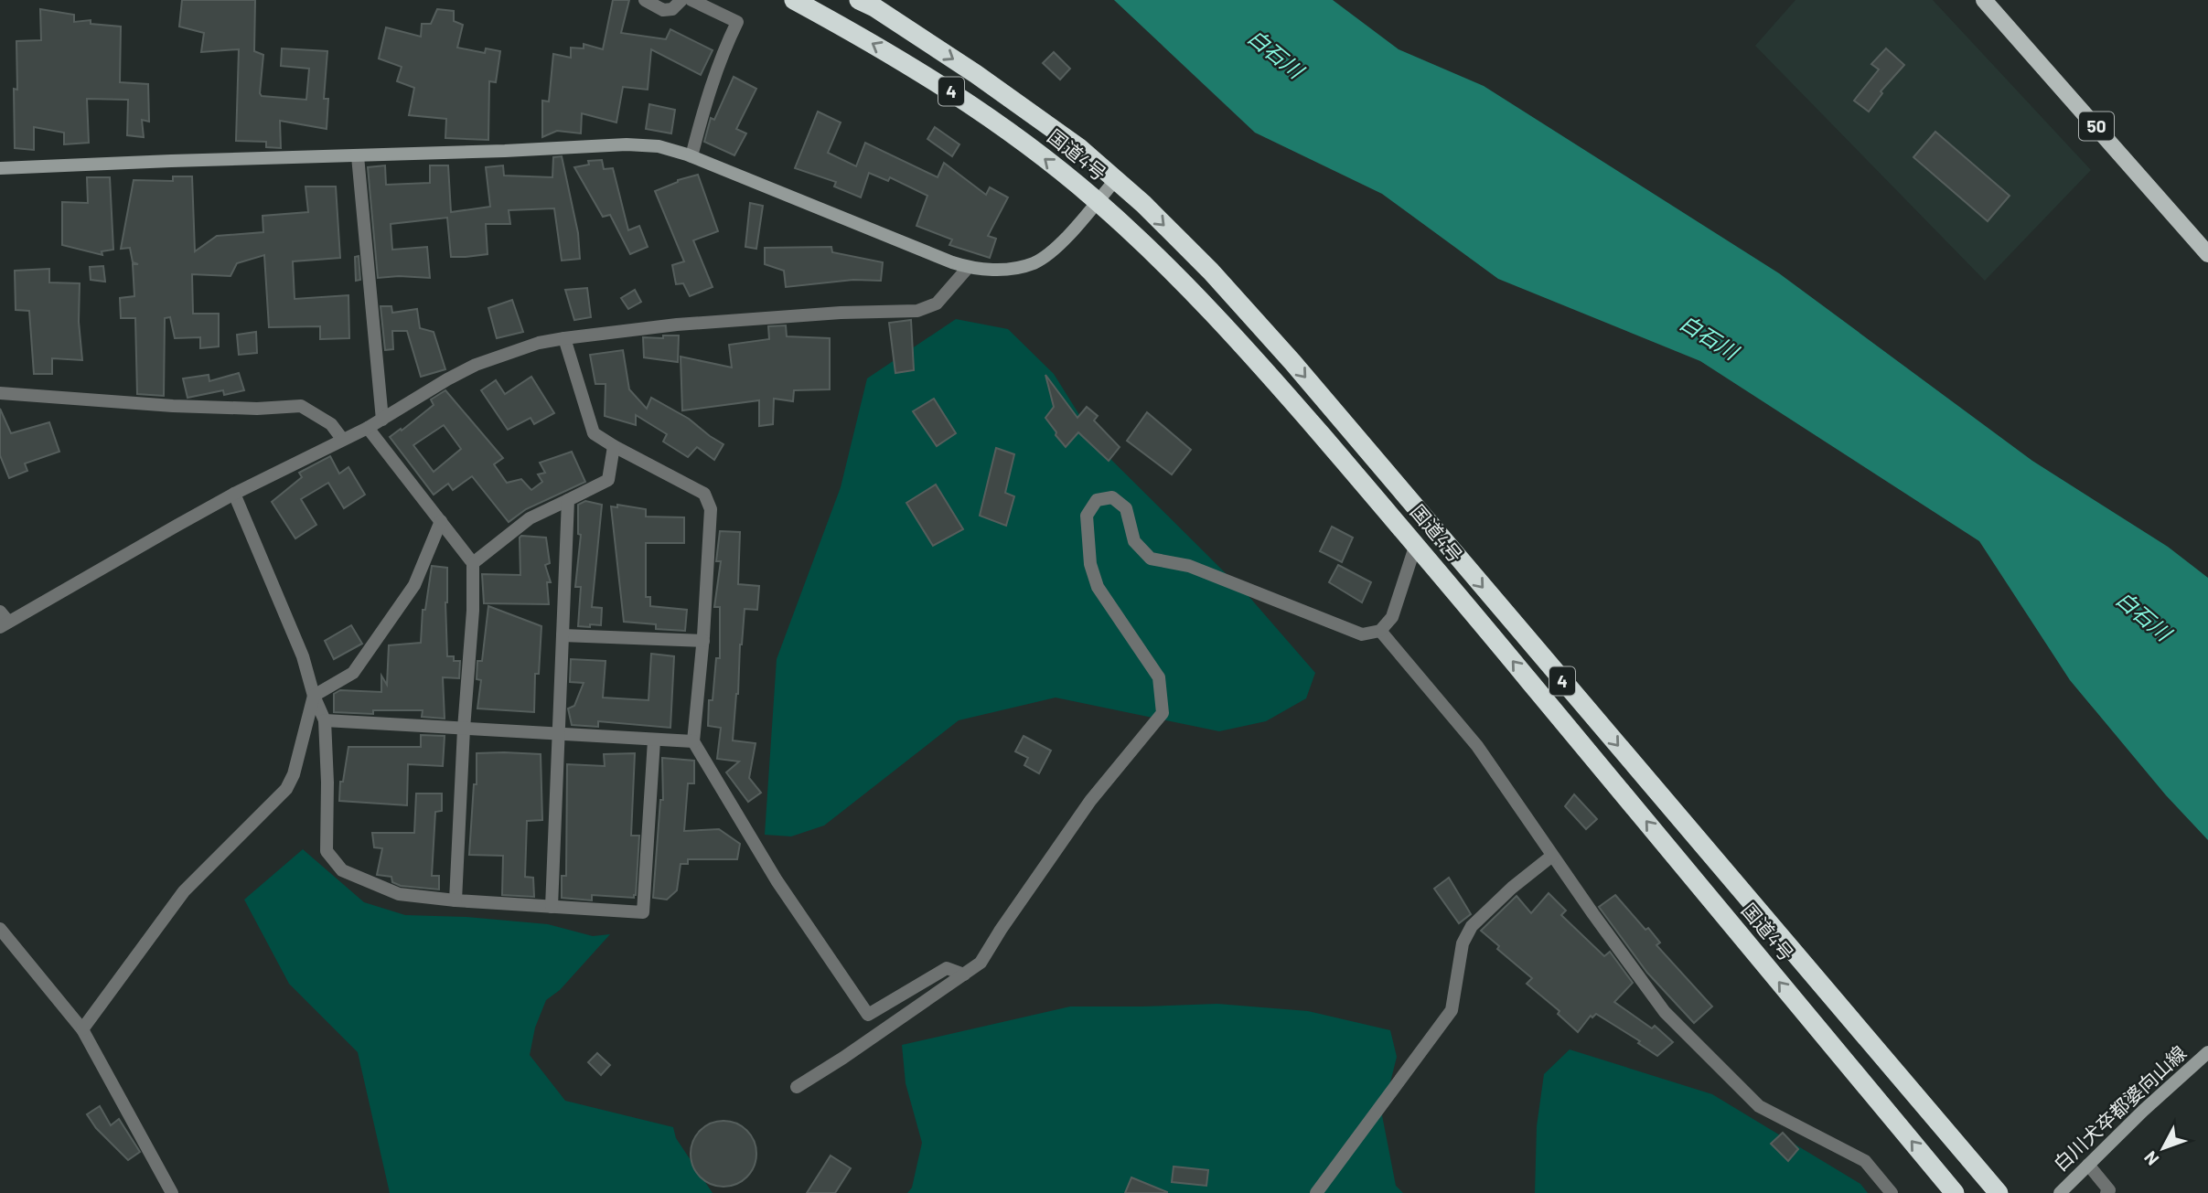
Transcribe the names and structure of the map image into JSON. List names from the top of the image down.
{
  "streets": {
    "highway": ["4", "国道4号"],
    "main road": ["50"],
    "street": ["白川犬卒都婆向山線"]
  },
  "water": ["白石川"],
  "north": "bottom left"
}
